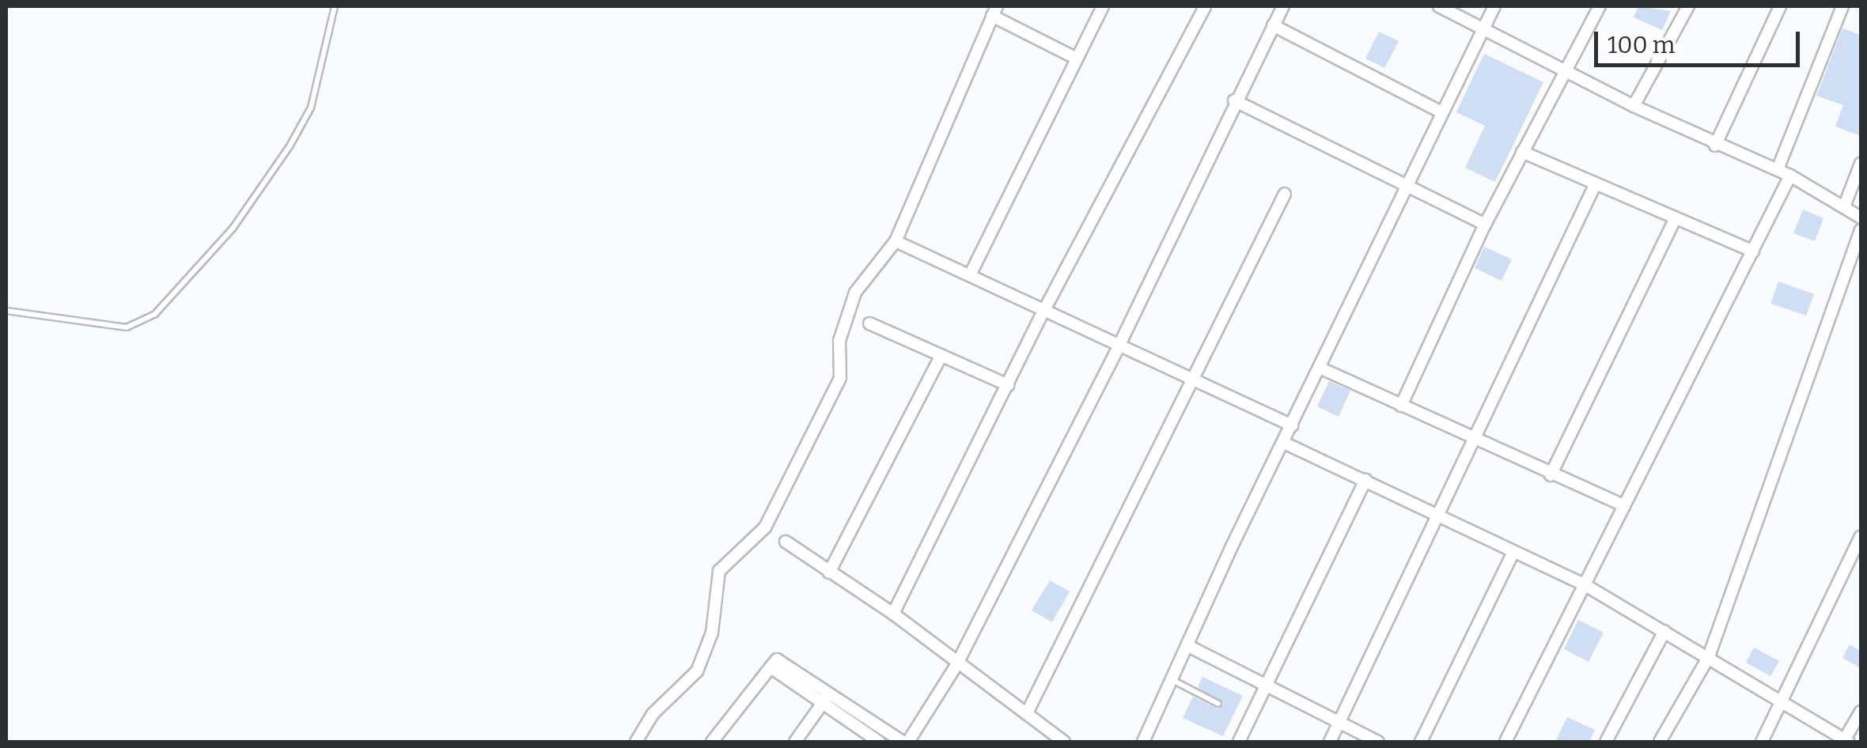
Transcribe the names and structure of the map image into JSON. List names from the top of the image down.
{
  "scale_bar": "100 m"
}
